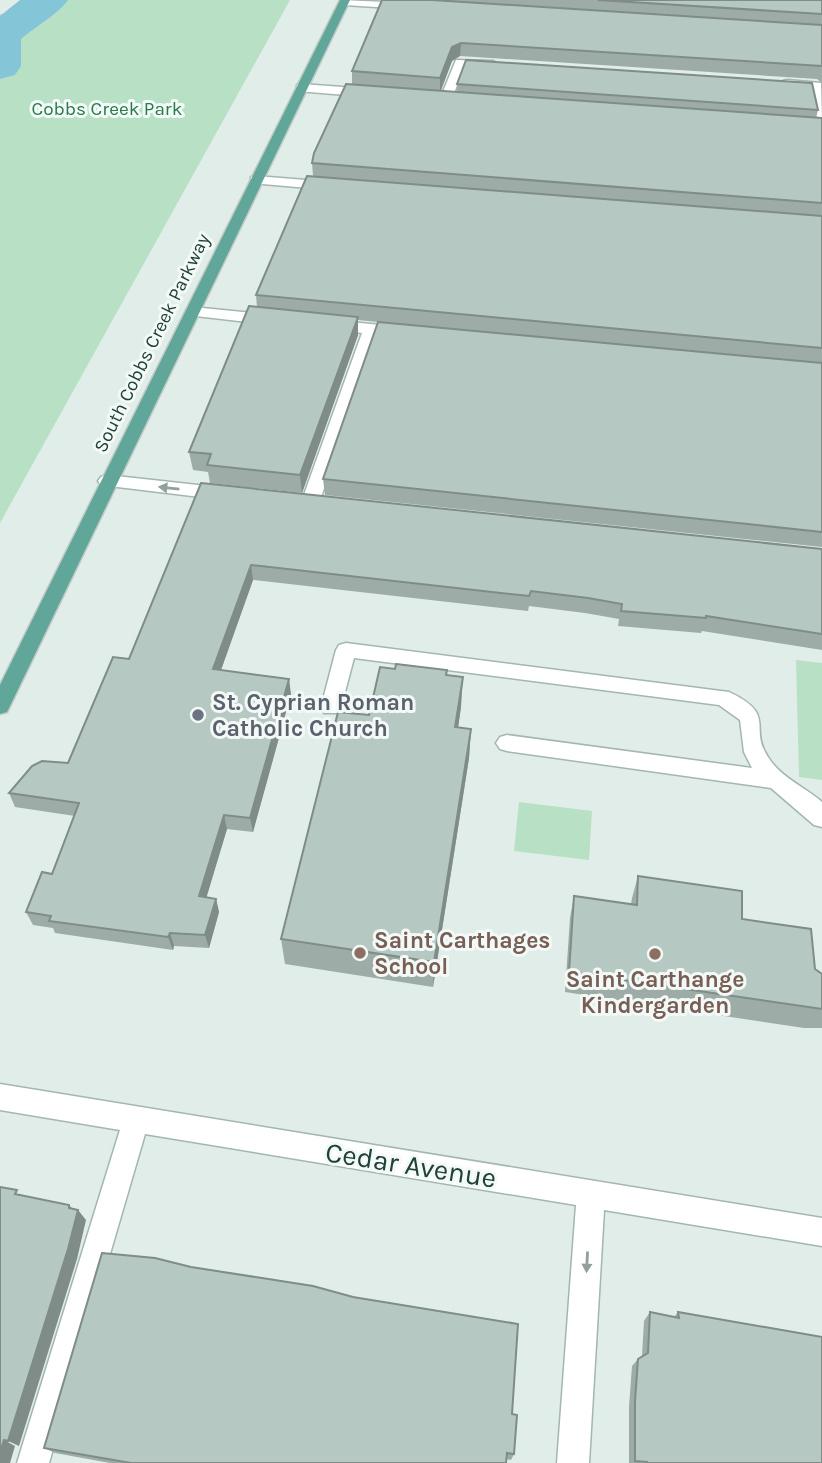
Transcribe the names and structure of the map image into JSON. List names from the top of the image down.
{
  "streets": {
    "main road": ["South Cobbs Creek Parkway"],
    "street": ["Cedar Avenue"]
  },
  "parks": ["Cobbs Creek Park"],
  "places": ["St. Cyprian Roman Catholic Church", "Saint Carthages School", "Saint Carthange Kindergarden"]
}
